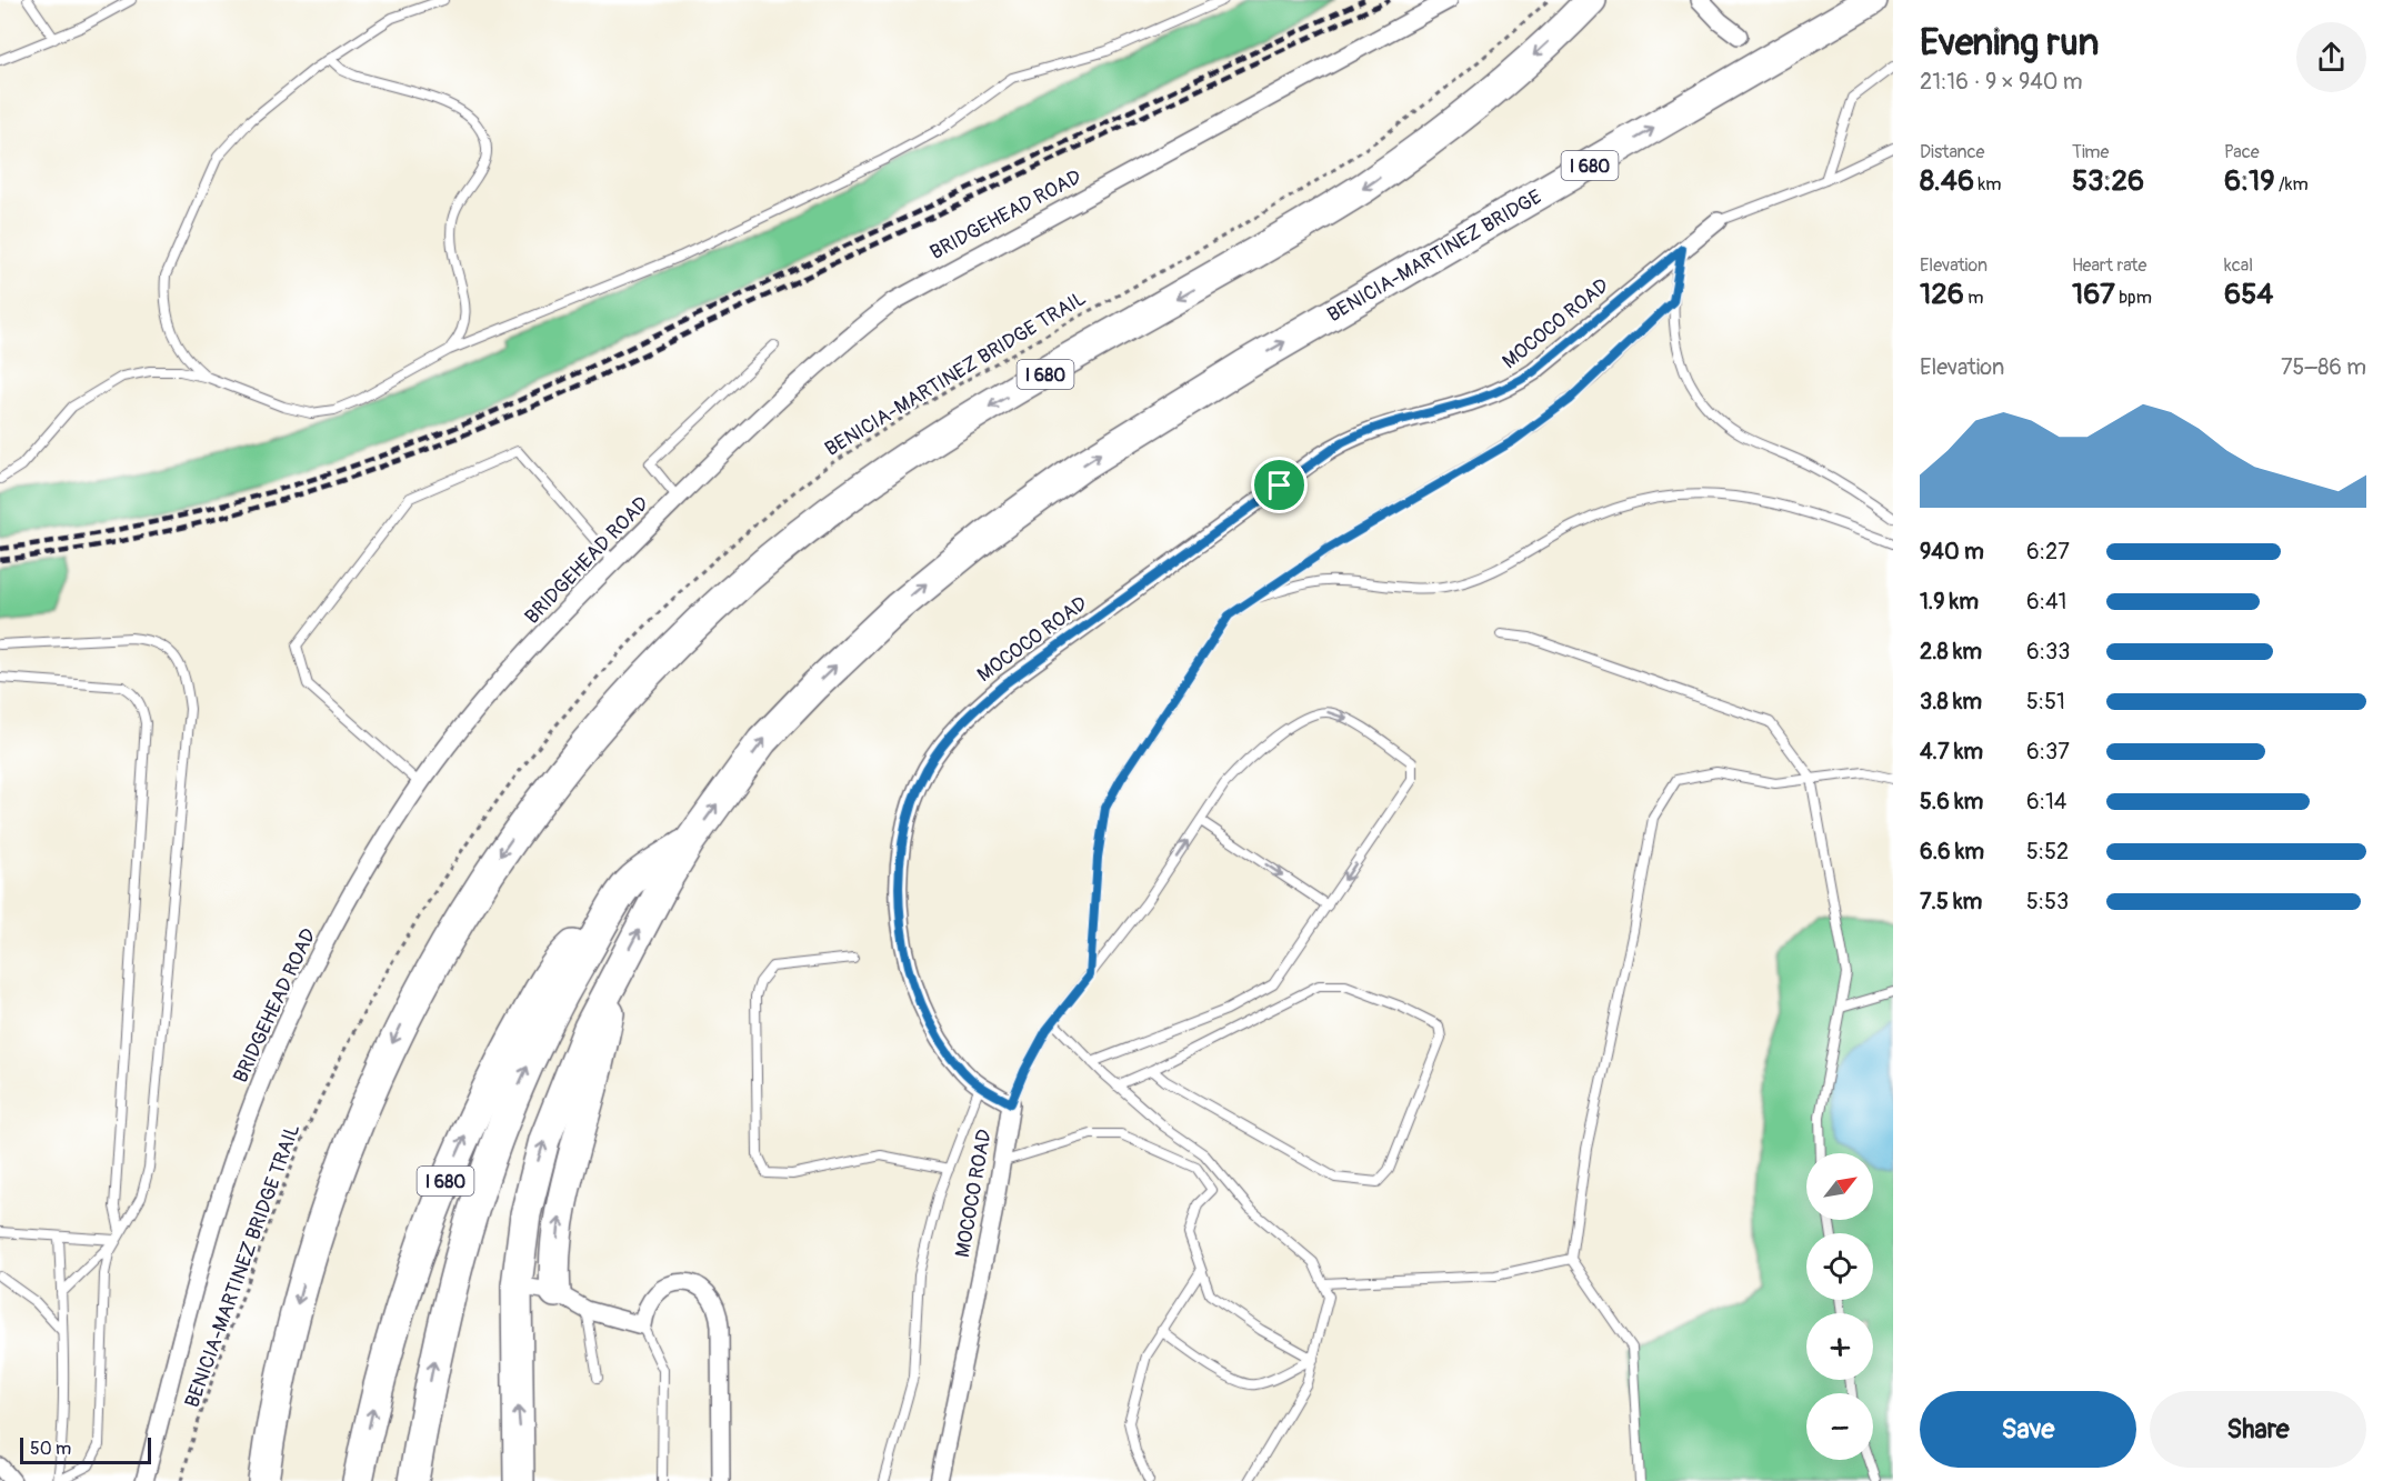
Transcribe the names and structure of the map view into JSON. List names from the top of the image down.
{
  "streets": {
    "highway": ["I 680", "BENICIA-MARTINEZ BRIDGE"],
    "street": ["BRIDGEHEAD ROAD", "MOCOCO ROAD"],
    "path": ["BENICIA-MARTINEZ BRIDGE TRAIL"]
  },
  "crossings": [
    ["I 680", "BENICIA-MARTINEZ BRIDGE"]
  ],
  "scale_bar": "50 m",
  "north": "top right",
  "page": {
    "heading": ["Evening run", "21:16 · 9 × 940 m"],
    "stats": [
      ["Distance", "8.46 km"],
      ["Time", "53:26"],
      ["Pace", "6:19 /km"],
      ["Elevation", "126 m"],
      ["Heart rate", "167 bpm"],
      ["kcal", "654"]
    ],
    "chart": ["Elevation", "75–86 m"],
    "list": [
      {
        "name": "940 m",
        "note": "6:27"
      },
      {
        "name": "1.9 km",
        "note": "6:41"
      },
      {
        "name": "2.8 km",
        "note": "6:33"
      },
      {
        "name": "3.8 km",
        "note": "5:51"
      },
      {
        "name": "4.7 km",
        "note": "6:37"
      },
      {
        "name": "5.6 km",
        "note": "6:14"
      },
      {
        "name": "6.6 km",
        "note": "5:52"
      },
      {
        "name": "7.5 km",
        "note": "5:53"
      }
    ],
    "map_buttons": ["+", "−"],
    "buttons": ["Save", "Share"],
    "scale": "50 m"
  }
}
